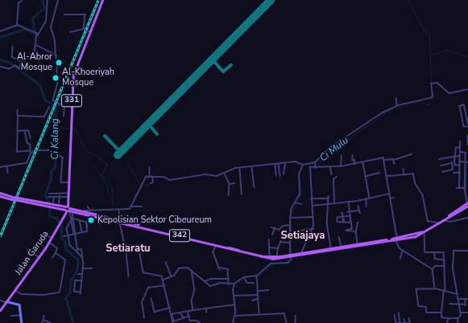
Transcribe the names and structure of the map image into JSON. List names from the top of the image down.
{
  "streets": {
    "main road": ["331", "342", "Jalan Garuda"]
  },
  "crossings": [
    ["331", "342"],
    ["331", "Jalan Garuda"],
    ["342", "Jalan Garuda"]
  ],
  "districts": ["Setiajaya", "Setiaratu"],
  "water": ["Ci Kalang", "Ci Mulu"],
  "places": ["Al-Abror Mosque", "Al-Khoeriyah Mosque", "Kepolisian Sektor Cibeureum"]
}
